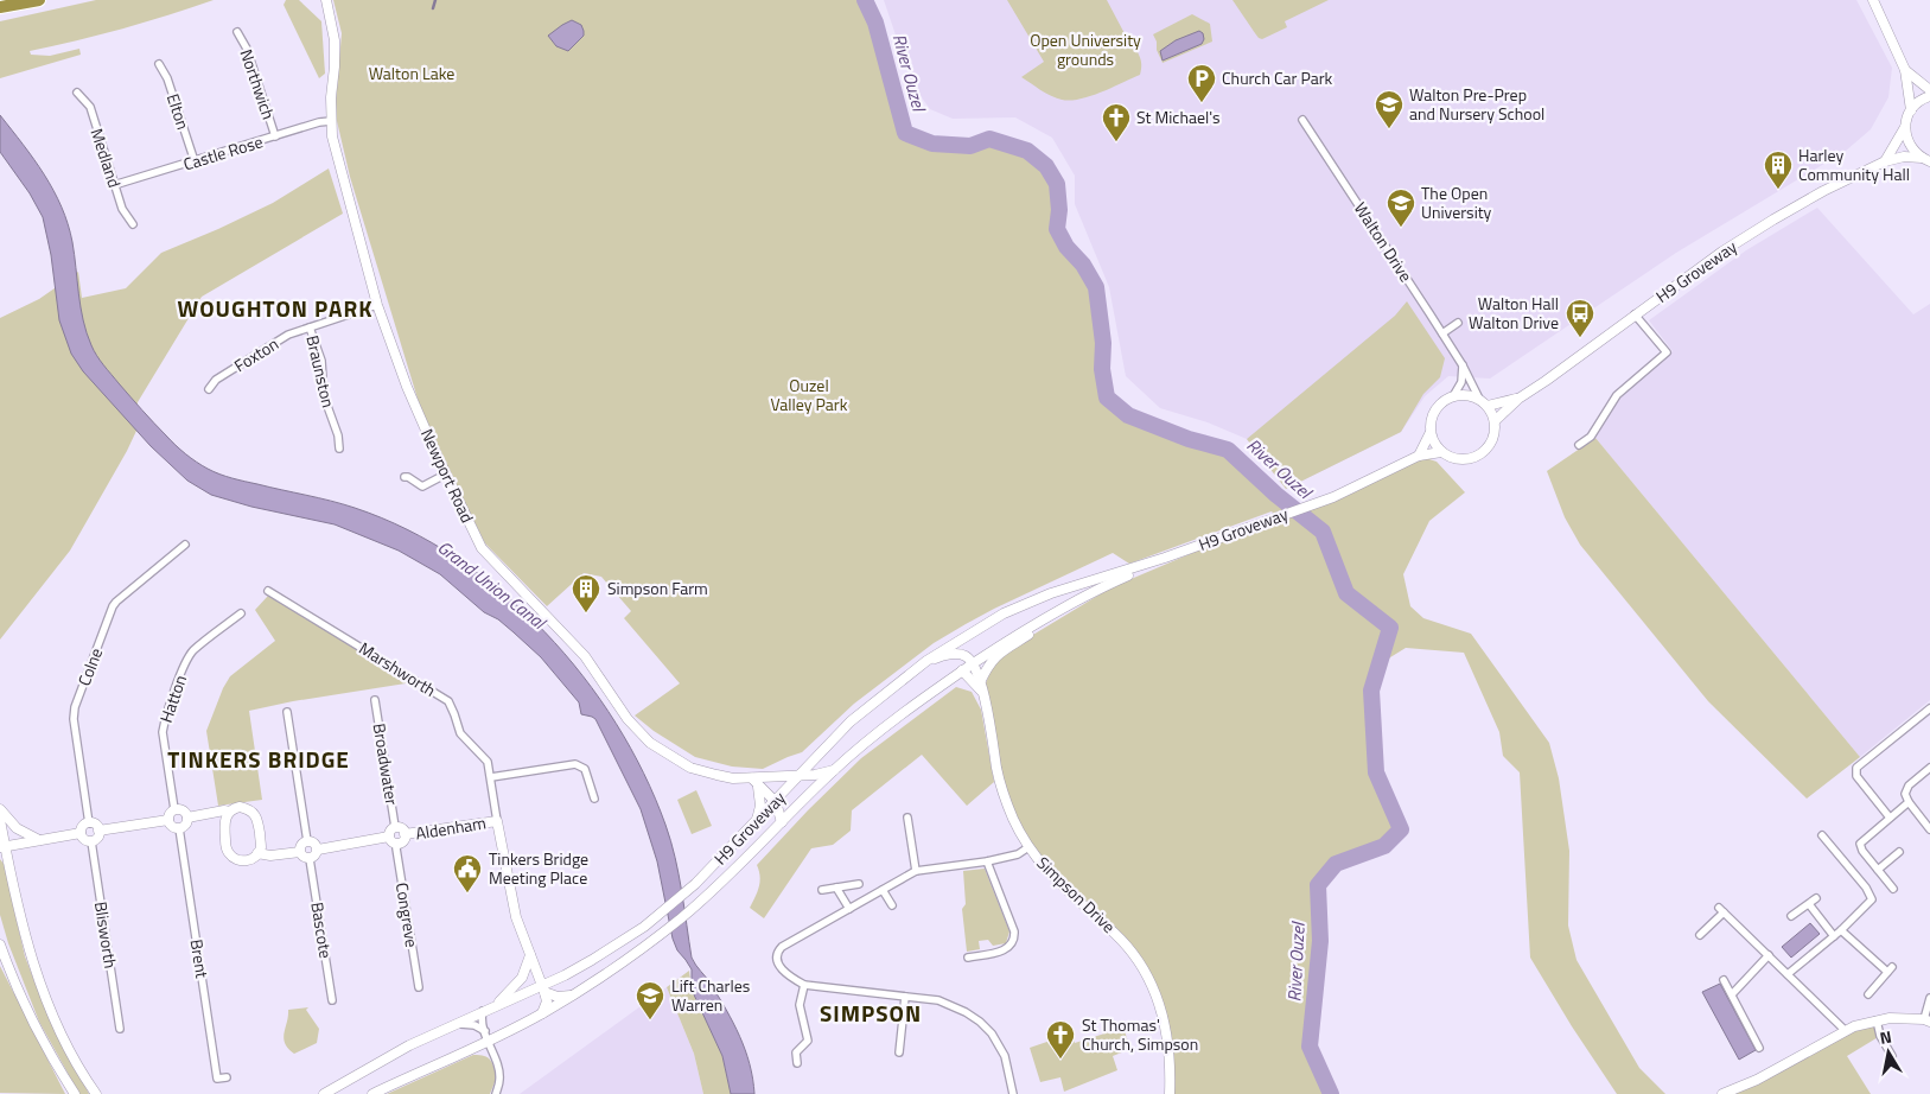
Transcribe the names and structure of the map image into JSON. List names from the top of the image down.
{
  "streets": {
    "street": [
      "Northwich",
      "Elton",
      "Castle Rose",
      "Medland",
      "Walton Drive",
      "H9 Groveway",
      "Foxton",
      "Braunston",
      "Newport Road",
      "Colne",
      "Marshworth",
      "Hatton",
      "Broadwater",
      "Aldenham",
      "Simpson Drive",
      "Congreve",
      "Bascote",
      "Blisworth",
      "Brent"
    ]
  },
  "crossings": [
    ["Northwich", "Castle Rose"],
    ["Elton", "Castle Rose"],
    ["Castle Rose", "Medland"],
    ["Castle Rose", "Newport Road"],
    ["Walton Drive", "H9 Groveway"],
    ["H9 Groveway", "Newport Road"],
    ["H9 Groveway", "Marshworth"],
    ["H9 Groveway", "Simpson Drive"],
    ["Foxton", "Braunston"],
    ["Foxton", "Newport Road"],
    ["Colne", "Blisworth"],
    ["Marshworth", "Aldenham"],
    ["Hatton", "Brent"],
    ["Broadwater", "Aldenham"],
    ["Broadwater", "Congreve"],
    ["Aldenham", "Congreve"]
  ],
  "districts": ["WOUGHTON PARK", "TINKERS BRIDGE", "SIMPSON"],
  "water": ["River Ouzel", "Grand Union Canal"],
  "parks": ["Open University grounds", "Walton Lake", "Ouzel Valley Park"],
  "places": {
    "parking": ["Church Car Park"],
    "school or university": ["Walton Pre-Prep and Nursery School", "The Open University", "Lift Charles Warren"],
    "church": ["St Michael's", "St Thomas' Church, Simpson"],
    "building": ["Harley Community Hall", "Simpson Farm"],
    "bus stop": ["Walton Hall Walton Drive"],
    "public building": ["Tinkers Bridge Meeting Place"]
  },
  "north": "top"
}
